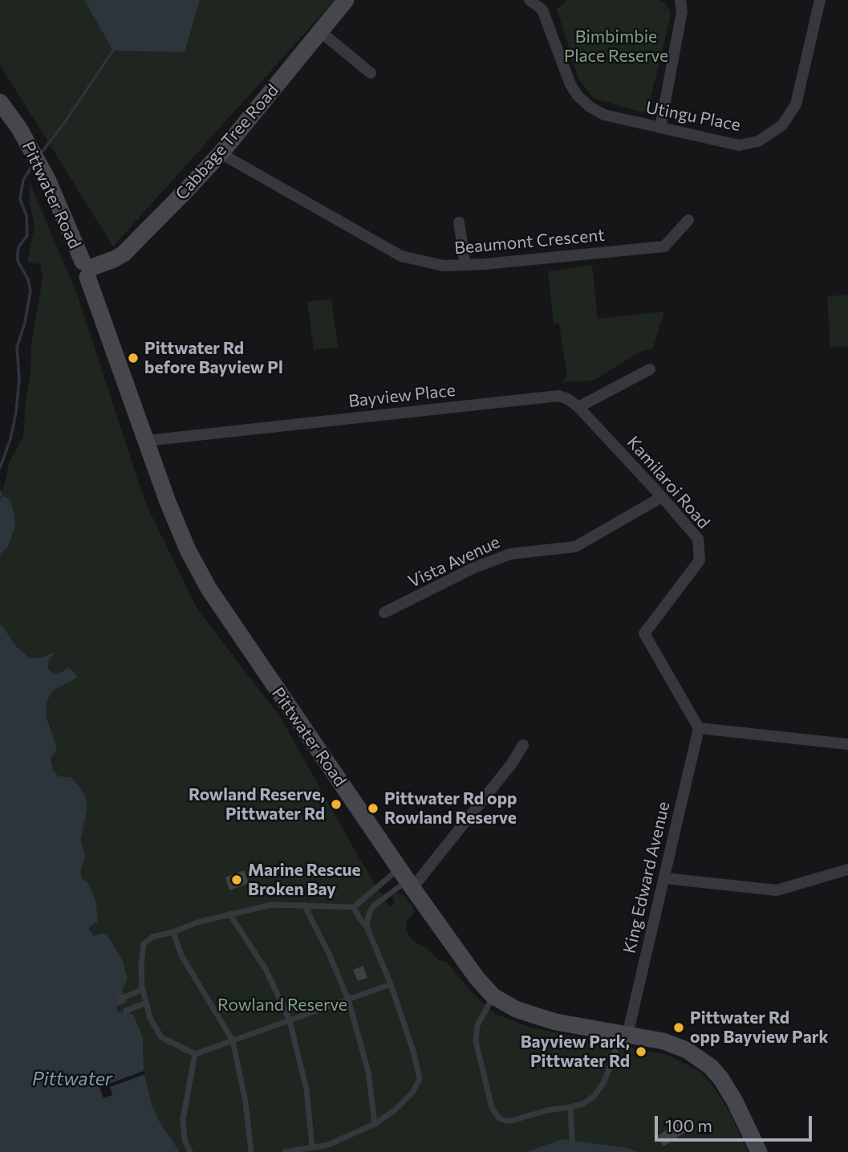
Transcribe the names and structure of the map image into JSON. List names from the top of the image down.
{
  "streets": {
    "main road": ["Cabbage Tree Road", "Pittwater Road"],
    "street": [
      "Utingu Place",
      "Beaumont Crescent",
      "Bayview Place",
      "Kamilaroi Road",
      "Vista Avenue",
      "King Edward Avenue"
    ]
  },
  "crossings": [
    ["Cabbage Tree Road", "Pittwater Road"],
    ["Cabbage Tree Road", "Beaumont Crescent"],
    ["Pittwater Road", "Bayview Place"],
    ["Pittwater Road", "King Edward Avenue"],
    ["Bayview Place", "Kamilaroi Road"],
    ["Kamilaroi Road", "Vista Avenue"],
    ["Kamilaroi Road", "King Edward Avenue"]
  ],
  "water": ["Pittwater"],
  "parks": ["Bimbimbie Place Reserve", "Rowland Reserve"],
  "places": [
    "Pittwater Rd before Bayview Pl",
    "Rowland Reserve, Pittwater Rd",
    "Pittwater Rd opp Rowland Reserve",
    "Marine Rescue Broken Bay",
    "Pittwater Rd opp Bayview Park",
    "Bayview Park, Pittwater Rd"
  ],
  "scale_bar": "100 m"
}
